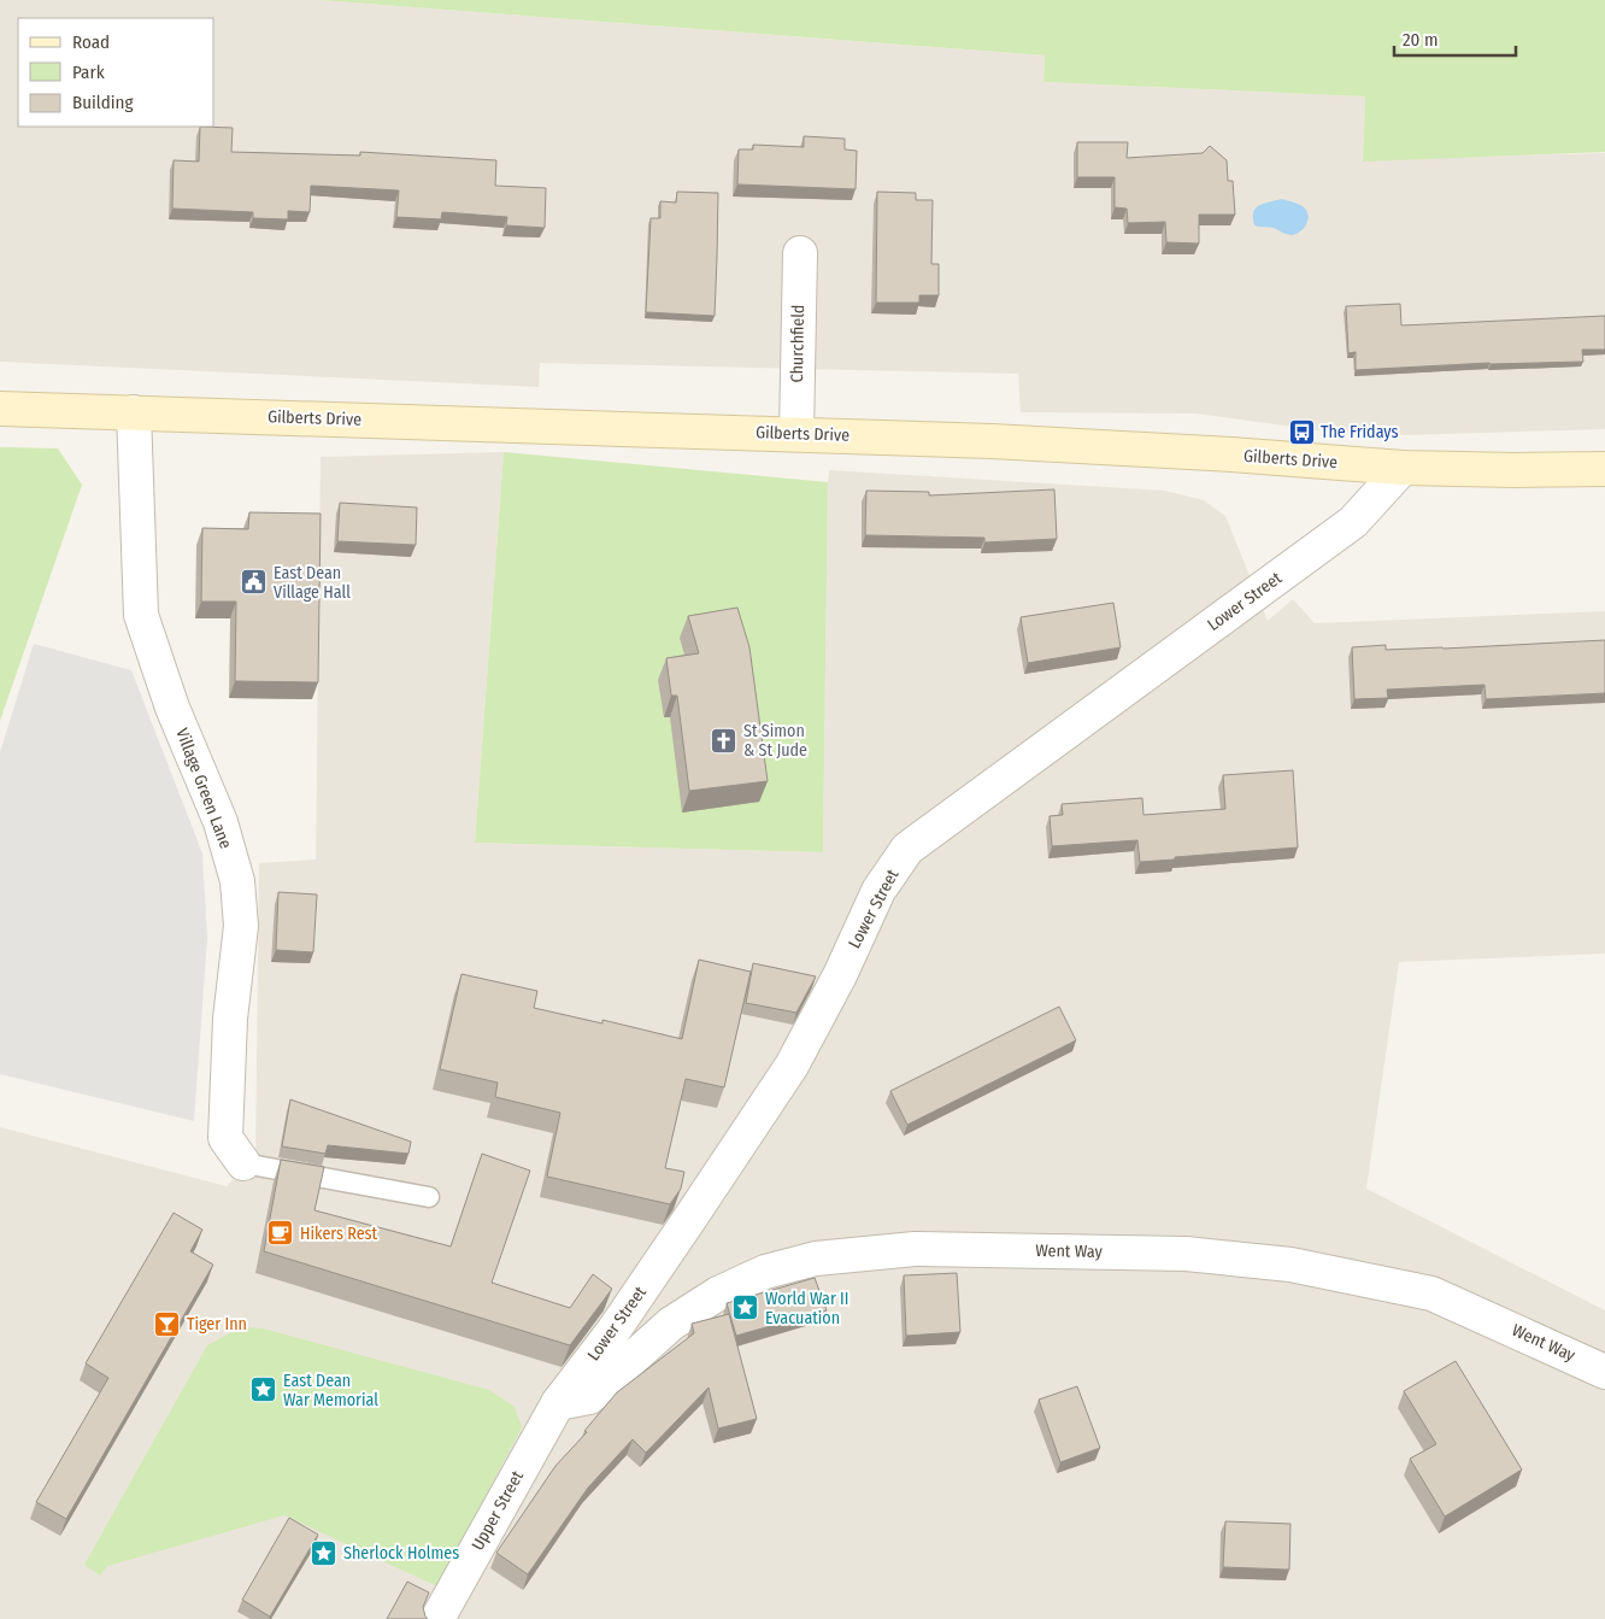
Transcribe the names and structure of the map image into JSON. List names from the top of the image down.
{
  "streets": {
    "street": [
      "Churchfield",
      "Gilberts Drive",
      "Lower Street",
      "Village Green Lane",
      "Went Way",
      "Upper Street"
    ]
  },
  "crossings": [
    ["Churchfield", "Gilberts Drive"],
    ["Gilberts Drive", "Lower Street"],
    ["Gilberts Drive", "Village Green Lane"],
    ["Lower Street", "Went Way"],
    ["Lower Street", "Upper Street"],
    ["Went Way", "Upper Street"]
  ],
  "places": {
    "bus stop": ["The Fridays"],
    "public building": ["East Dean Village Hall"],
    "church": ["St Simon & St Jude"],
    "cafe": ["Hikers Rest"],
    "place": ["World War II Evacuation", "East Dean War Memorial", "Sherlock Holmes"],
    "bar": ["Tiger Inn"]
  },
  "legend": ["Road", "Park", "Building"],
  "scale_bar": "20 m"
}
